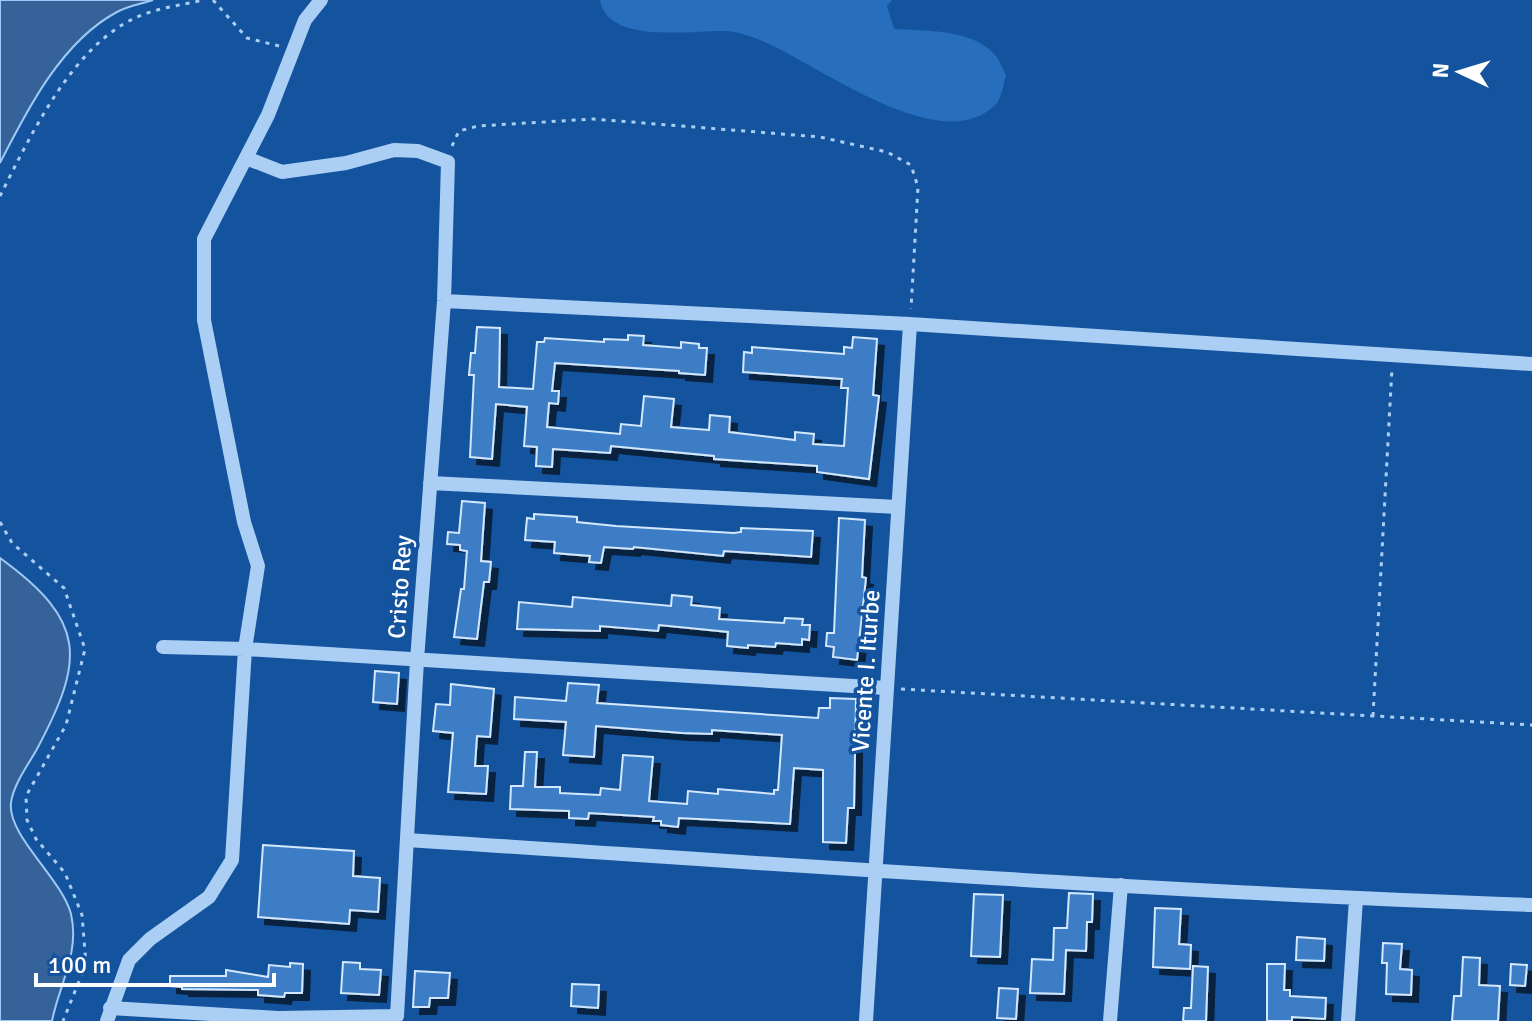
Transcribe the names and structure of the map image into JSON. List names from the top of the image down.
{
  "streets": {
    "street": ["Cristo Rey", "Vicente I. Iturbe"]
  },
  "scale_bar": "100 m",
  "north": "left"
}
